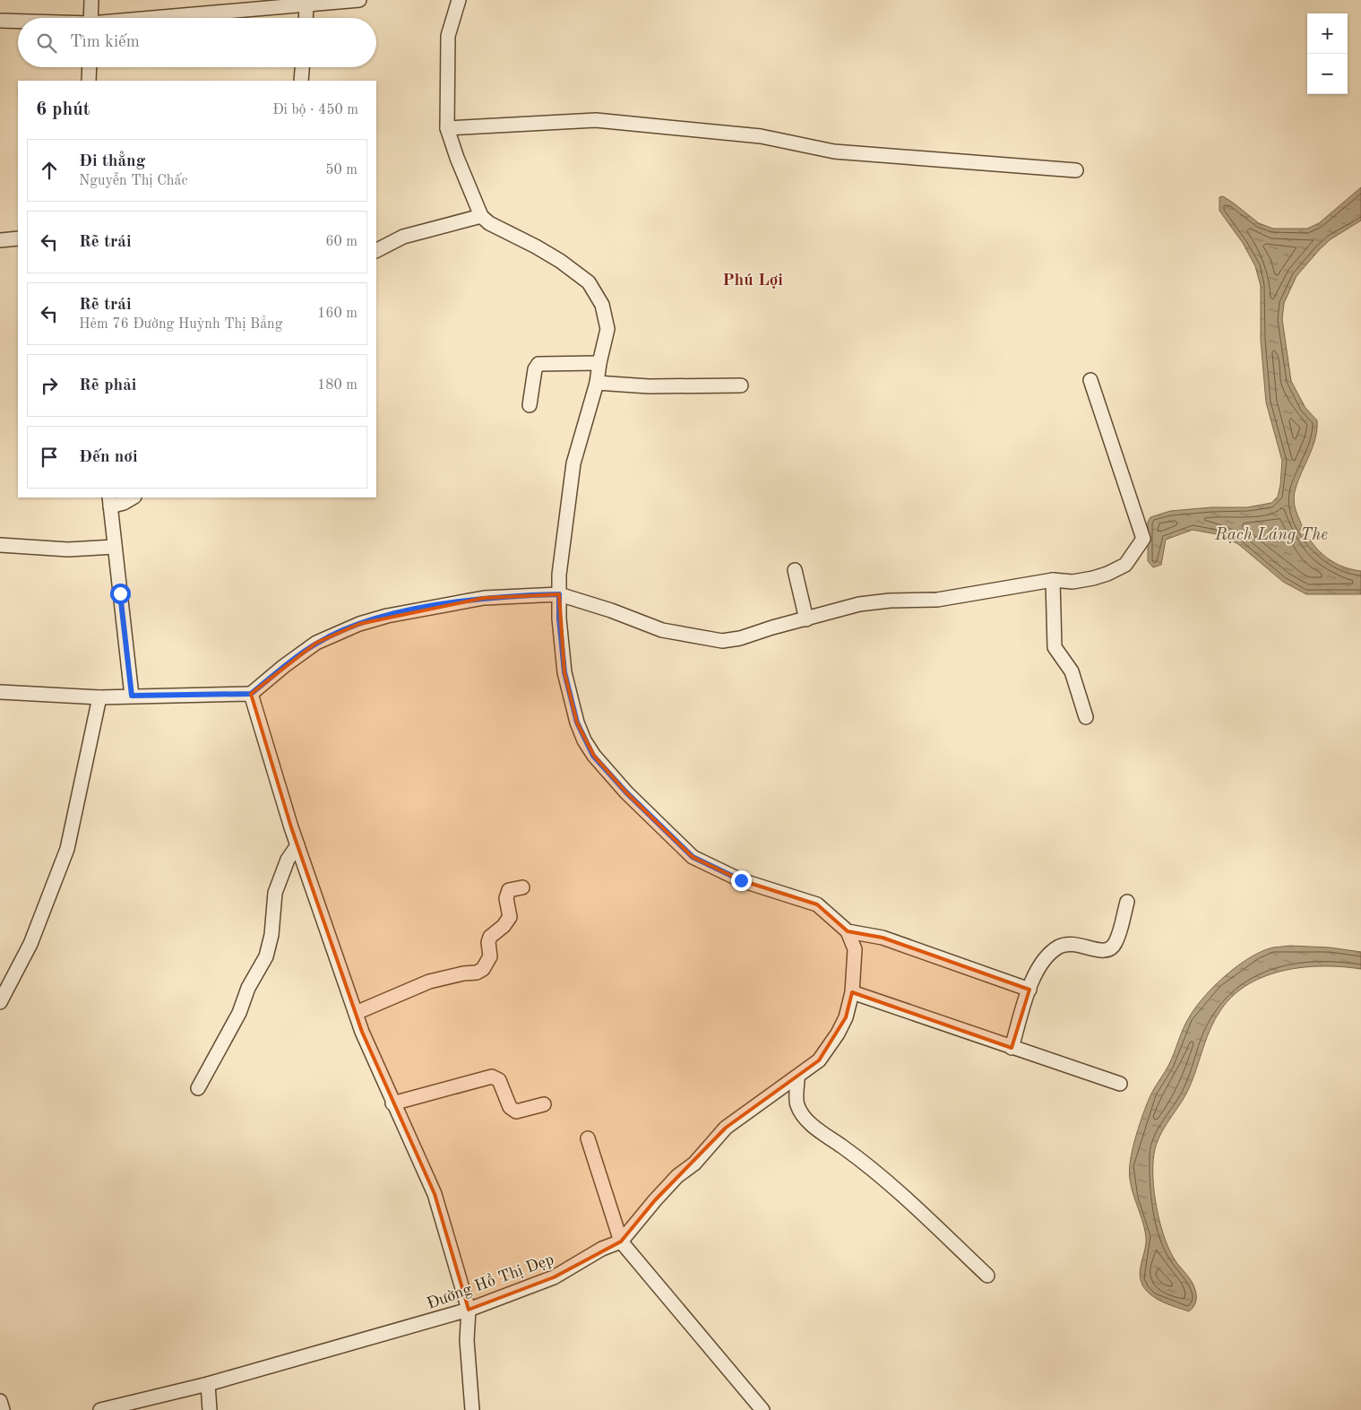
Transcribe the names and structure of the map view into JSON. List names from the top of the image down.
{
  "streets": {
    "street": ["Đường Hồ Thị Dẹp"]
  },
  "districts": ["Phú Lợi"],
  "water": ["Rạch Láng The"],
  "page": {
    "map_buttons": ["+", "−"],
    "search": "Tìm kiếm",
    "heading": ["6 phút", "Đi bộ · 450 m"],
    "list": [
      ["Đi thẳng", "Nguyễn Thị Chấc", "50 m"],
      ["Rẽ trái", "60 m"],
      ["Rẽ trái", "Hẻm 76 Đường Huỳnh Thị Bẳng", "160 m"],
      ["Rẽ phải", "180 m"],
      "Đến nơi"
    ]
  }
}
